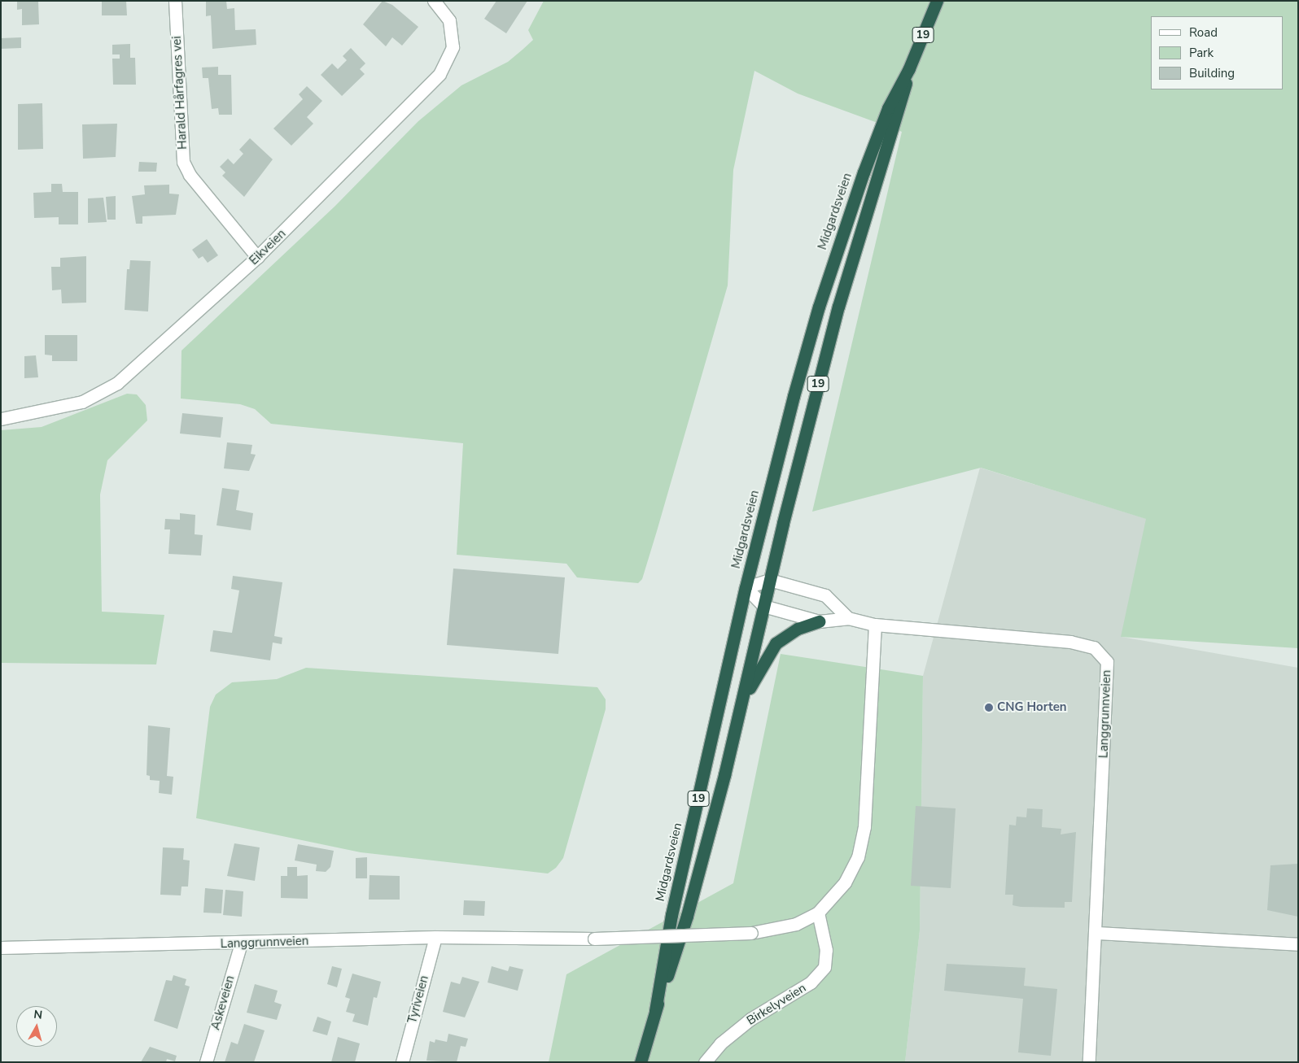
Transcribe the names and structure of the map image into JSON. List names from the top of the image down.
{
  "streets": {
    "highway": ["19", "Midgardsveien"],
    "street": [
      "Harald Hårfagres vei",
      "Eikveien",
      "Langgrunnveien",
      "Tyriveien",
      "Askeveien",
      "Birkelyveien"
    ]
  },
  "crossings": [
    ["19", "Midgardsveien"],
    ["19", "Langgrunnveien"],
    ["Harald Hårfagres vei", "Eikveien"],
    ["Midgardsveien", "Langgrunnveien"],
    ["Langgrunnveien", "Tyriveien"],
    ["Langgrunnveien", "Askeveien"],
    ["Langgrunnveien", "Birkelyveien"]
  ],
  "places": ["CNG Horten"],
  "legend": ["Road", "Park", "Building"],
  "north": "top"
}
